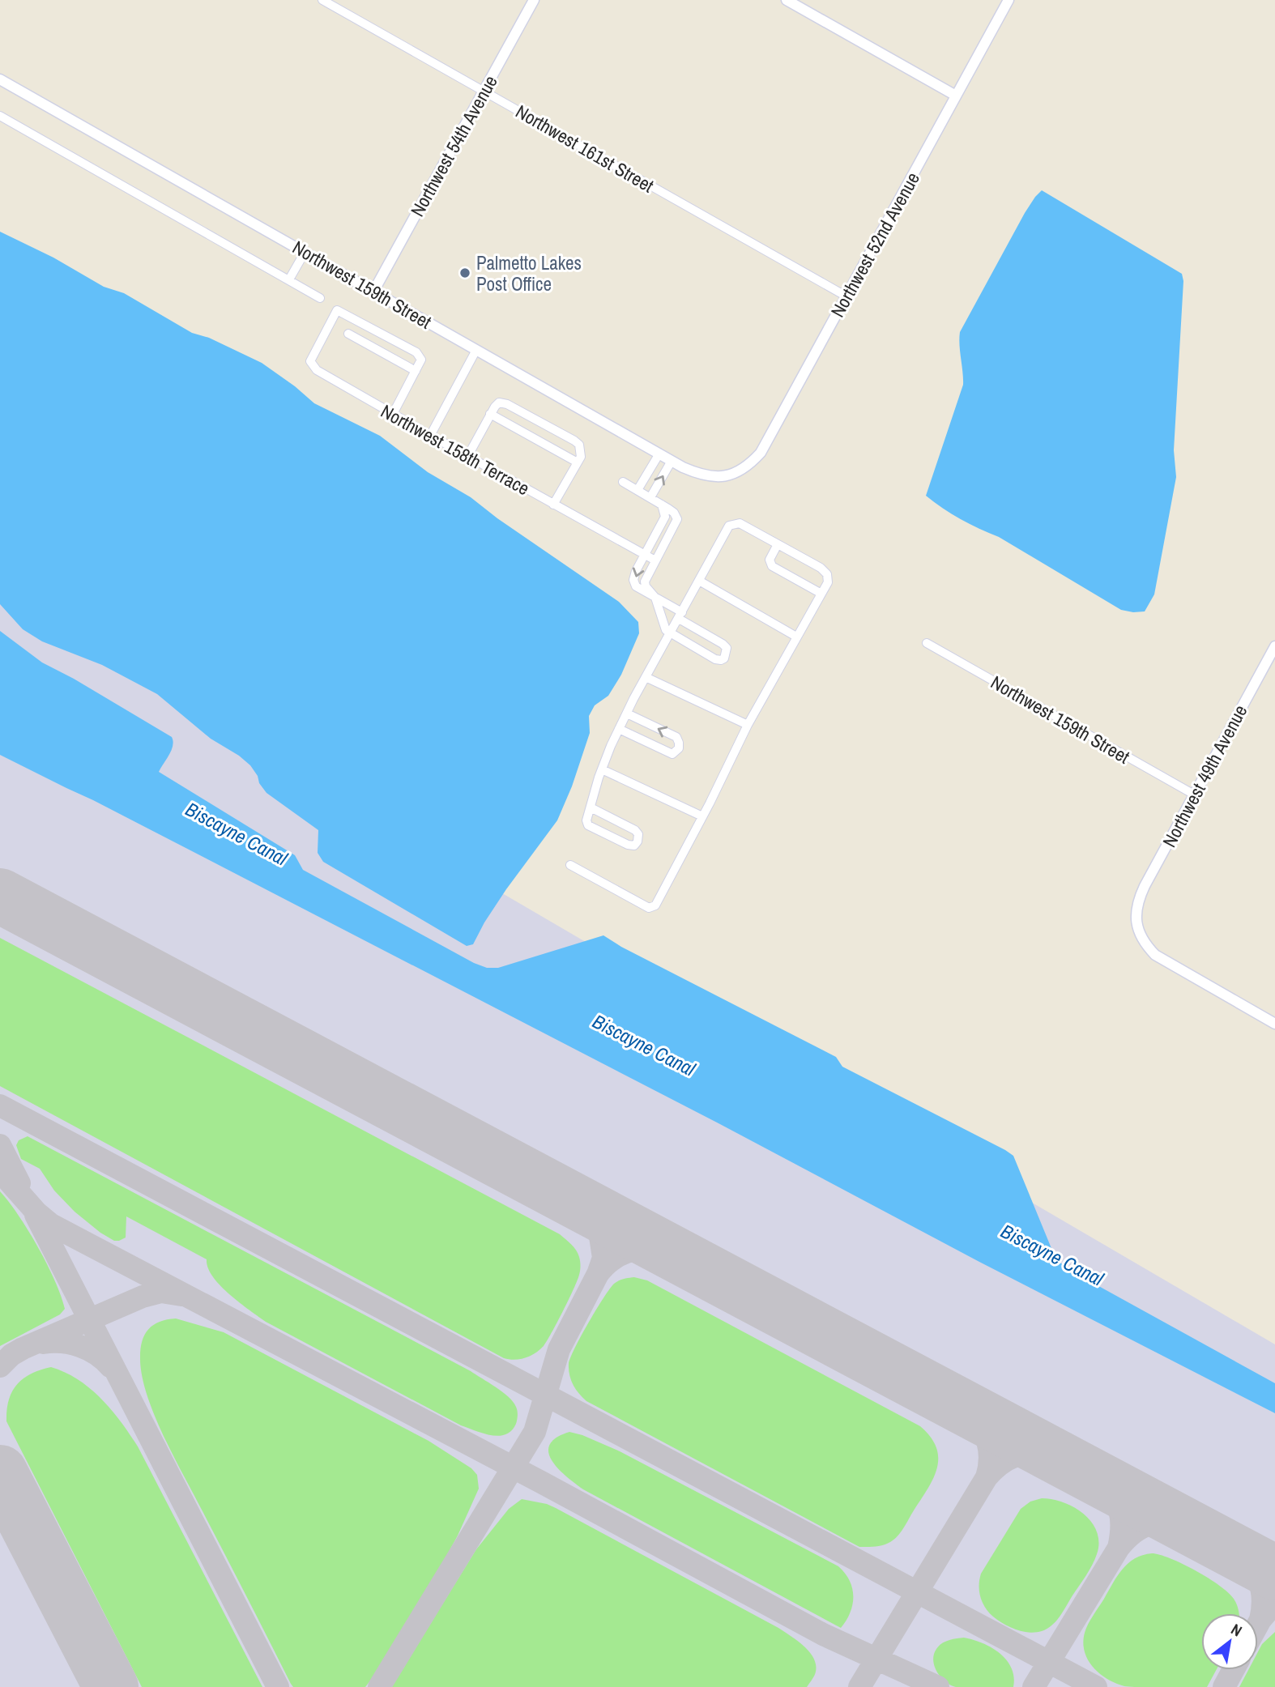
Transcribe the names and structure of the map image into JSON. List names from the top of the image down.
{
  "streets": {
    "street": [
      "Northwest 54th Avenue",
      "Northwest 161st Street",
      "Northwest 52nd Avenue",
      "Northwest 159th Street",
      "Northwest 158th Terrace",
      "Northwest 49th Avenue"
    ]
  },
  "crossings": [
    ["Northwest 54th Avenue", "Northwest 161st Street"],
    ["Northwest 54th Avenue", "Northwest 159th Street"],
    ["Northwest 161st Street", "Northwest 52nd Avenue"],
    ["Northwest 52nd Avenue", "Northwest 159th Street"],
    ["Northwest 159th Street", "Northwest 49th Avenue"]
  ],
  "water": ["Biscayne Canal"],
  "places": ["Palmetto Lakes Post Office"],
  "north": "top right"
}
